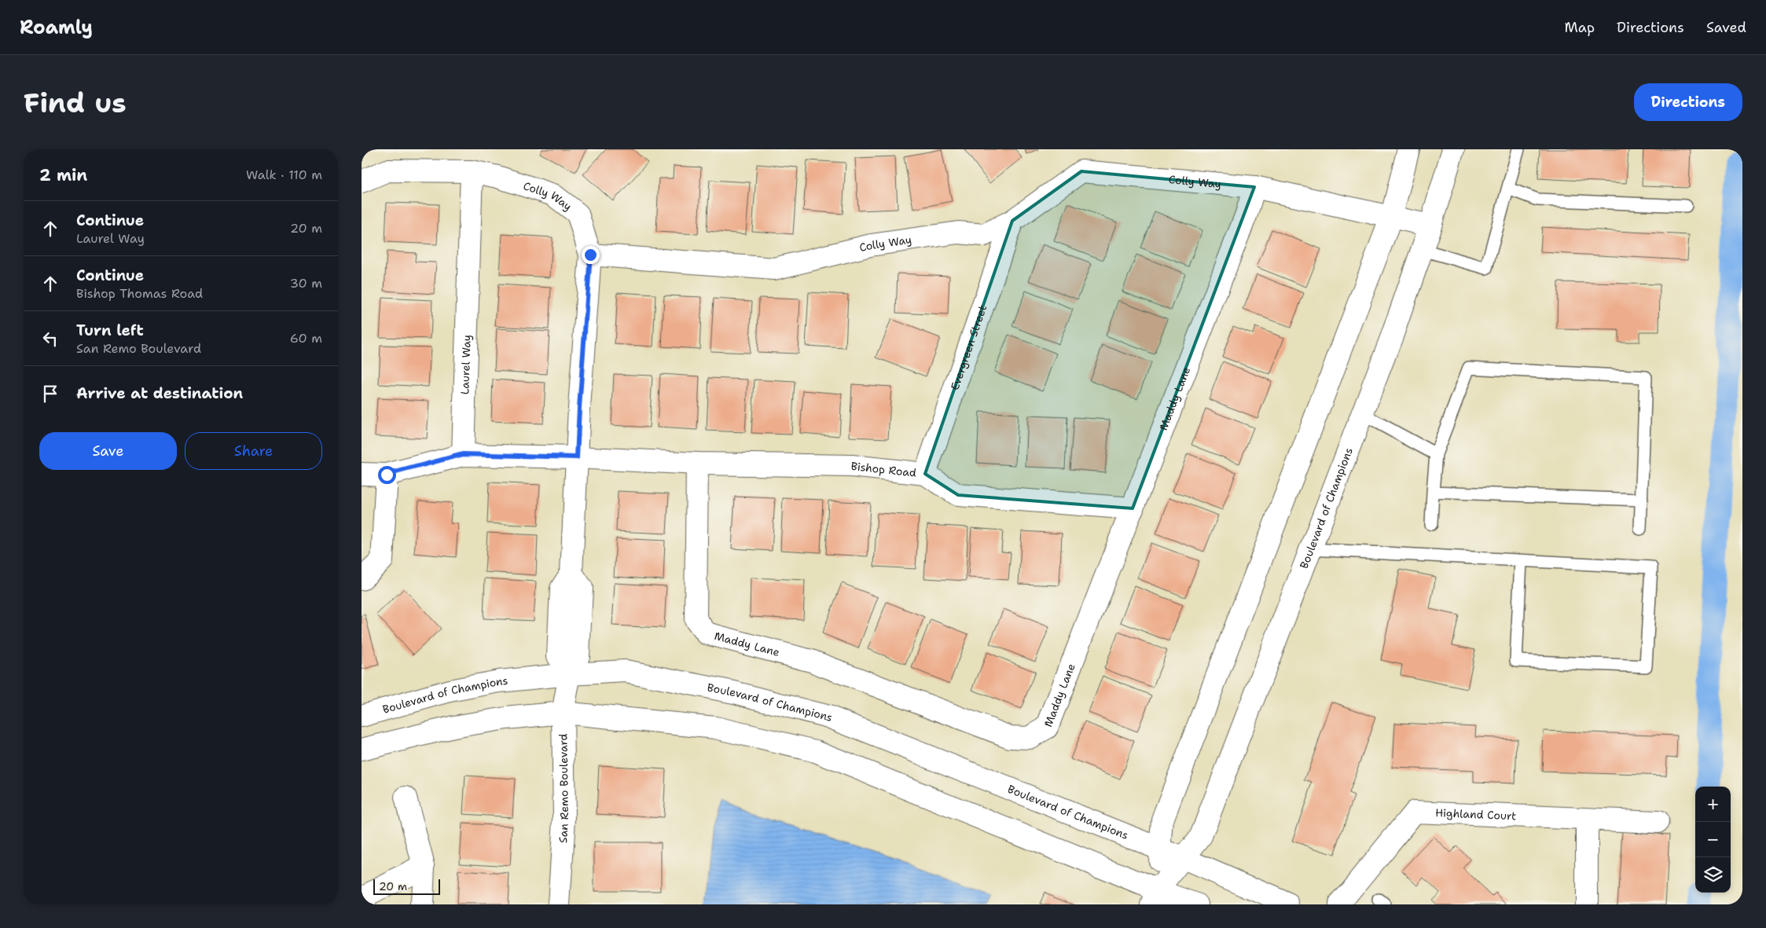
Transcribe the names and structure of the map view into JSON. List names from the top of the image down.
{
  "streets": {
    "street": [
      "Colly Way",
      "Evergreen Street",
      "Laurel Way",
      "Maddy Lane",
      "Bishop Road",
      "Boulevard of Champions",
      "San Remo Boulevard",
      "Highland Court"
    ]
  },
  "crossings": [
    ["Colly Way", "Evergreen Street"],
    ["Colly Way", "Laurel Way"],
    ["Colly Way", "Maddy Lane"],
    ["Colly Way", "Boulevard of Champions"],
    ["Colly Way", "San Remo Boulevard"],
    ["Evergreen Street", "Bishop Road"],
    ["Laurel Way", "Bishop Road"],
    ["Maddy Lane", "Bishop Road"],
    ["Bishop Road", "San Remo Boulevard"],
    ["Boulevard of Champions", "San Remo Boulevard"]
  ],
  "scale_bar": "20 m",
  "page": {
    "header": "Roamly",
    "nav": ["Map", "Directions", "Saved"],
    "buttons": [
      "Directions",
      ["Save", "Share"]
    ],
    "title": "Find us",
    "heading": ["2 min", "Walk · 110 m"],
    "list": [
      ["Continue", "Laurel Way", "20 m"],
      ["Continue", "Bishop Thomas Road", "30 m"],
      ["Turn left", "San Remo Boulevard", "60 m"],
      "Arrive at destination"
    ],
    "map_buttons": ["+", "−"],
    "scale": "20 m"
  }
}
